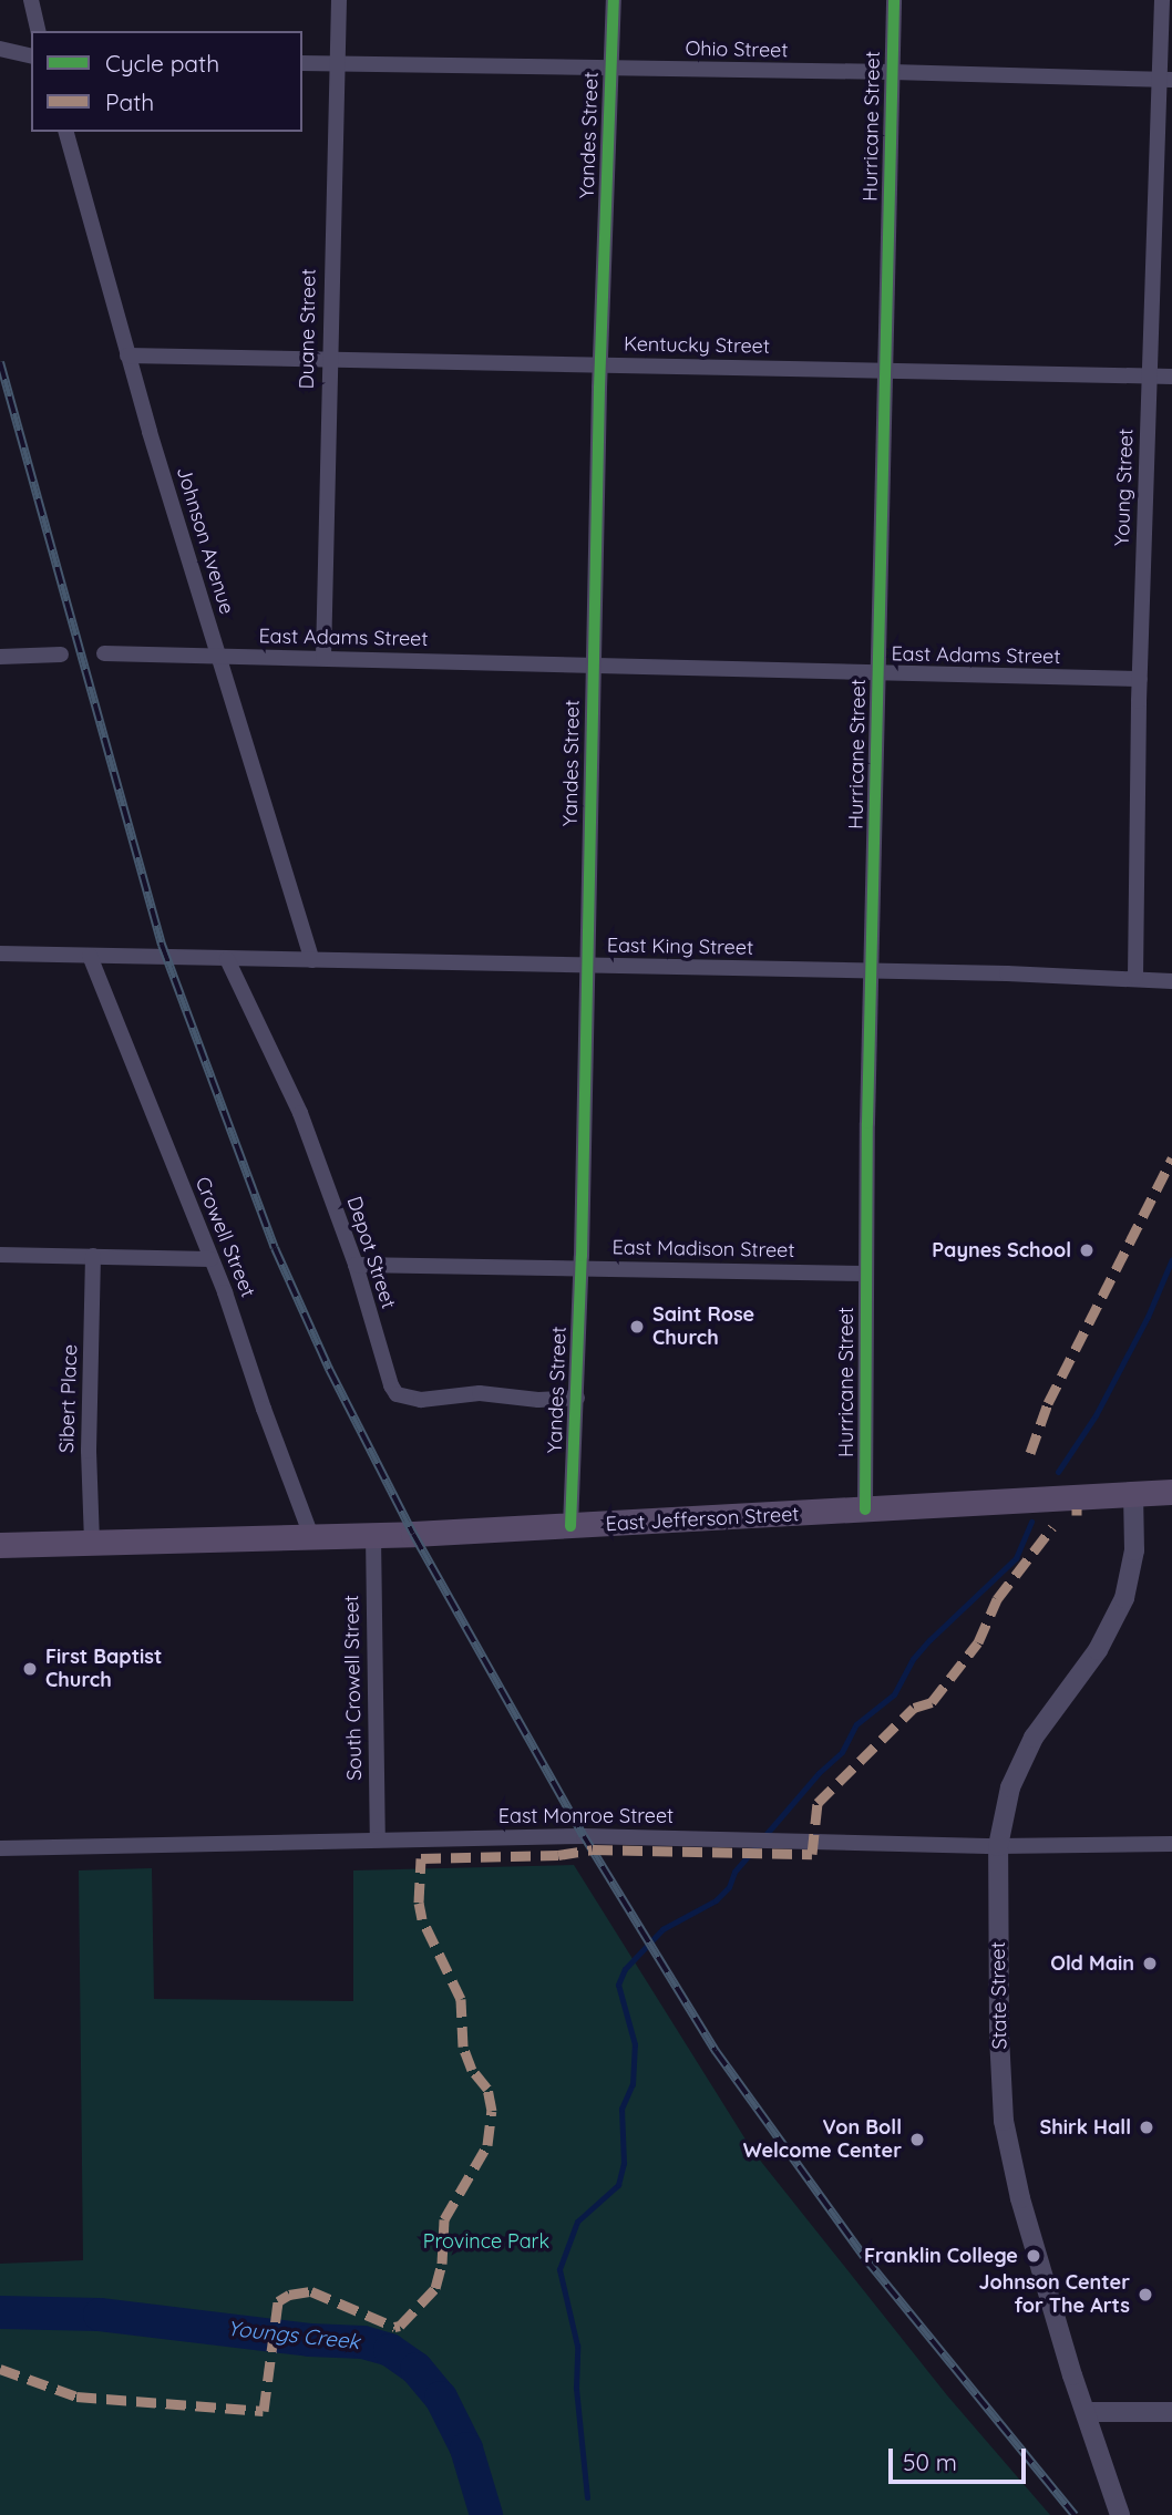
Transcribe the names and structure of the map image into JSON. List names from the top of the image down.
{
  "streets": {
    "main road": ["East Jefferson Street"],
    "street": [
      "Ohio Street",
      "Hurricane Street",
      "Yandes Street",
      "Duane Street",
      "Kentucky Street",
      "Young Street",
      "Johnson Avenue",
      "East Adams Street",
      "East King Street",
      "Crowell Street",
      "East Madison Street",
      "Depot Street",
      "Sibert Place",
      "South Crowell Street",
      "East Monroe Street",
      "State Street"
    ]
  },
  "crossings": [
    ["Ohio Street", "Hurricane Street"],
    ["Ohio Street", "Yandes Street"],
    ["Ohio Street", "Duane Street"],
    ["Ohio Street", "Young Street"],
    ["Hurricane Street", "Kentucky Street"],
    ["Hurricane Street", "East Adams Street"],
    ["Hurricane Street", "East King Street"],
    ["Hurricane Street", "East Madison Street"],
    ["Hurricane Street", "East Jefferson Street"],
    ["Yandes Street", "Kentucky Street"],
    ["Yandes Street", "East Adams Street"],
    ["Yandes Street", "East King Street"],
    ["Yandes Street", "East Madison Street"],
    ["Yandes Street", "Depot Street"],
    ["Yandes Street", "East Jefferson Street"],
    ["Duane Street", "Kentucky Street"],
    ["Duane Street", "East Adams Street"],
    ["Kentucky Street", "Young Street"],
    ["Kentucky Street", "Johnson Avenue"],
    ["Young Street", "East Adams Street"],
    ["Young Street", "East King Street"],
    ["Johnson Avenue", "East Adams Street"],
    ["Johnson Avenue", "East King Street"],
    ["East King Street", "Crowell Street"],
    ["East King Street", "Depot Street"],
    ["Crowell Street", "East Jefferson Street"],
    ["East Madison Street", "Depot Street"],
    ["Sibert Place", "East Jefferson Street"],
    ["East Jefferson Street", "South Crowell Street"],
    ["East Jefferson Street", "State Street"],
    ["South Crowell Street", "East Monroe Street"],
    ["East Monroe Street", "State Street"]
  ],
  "water": ["Youngs Creek"],
  "parks": ["Province Park"],
  "places": [
    "Paynes School",
    "Saint Rose Church",
    "First Baptist Church",
    "Old Main",
    "Shirk Hall",
    "Von Boll Welcome Center",
    "Franklin College",
    "Johnson Center for The Arts"
  ],
  "legend": ["Cycle path", "Path"],
  "scale_bar": "50 m"
}
